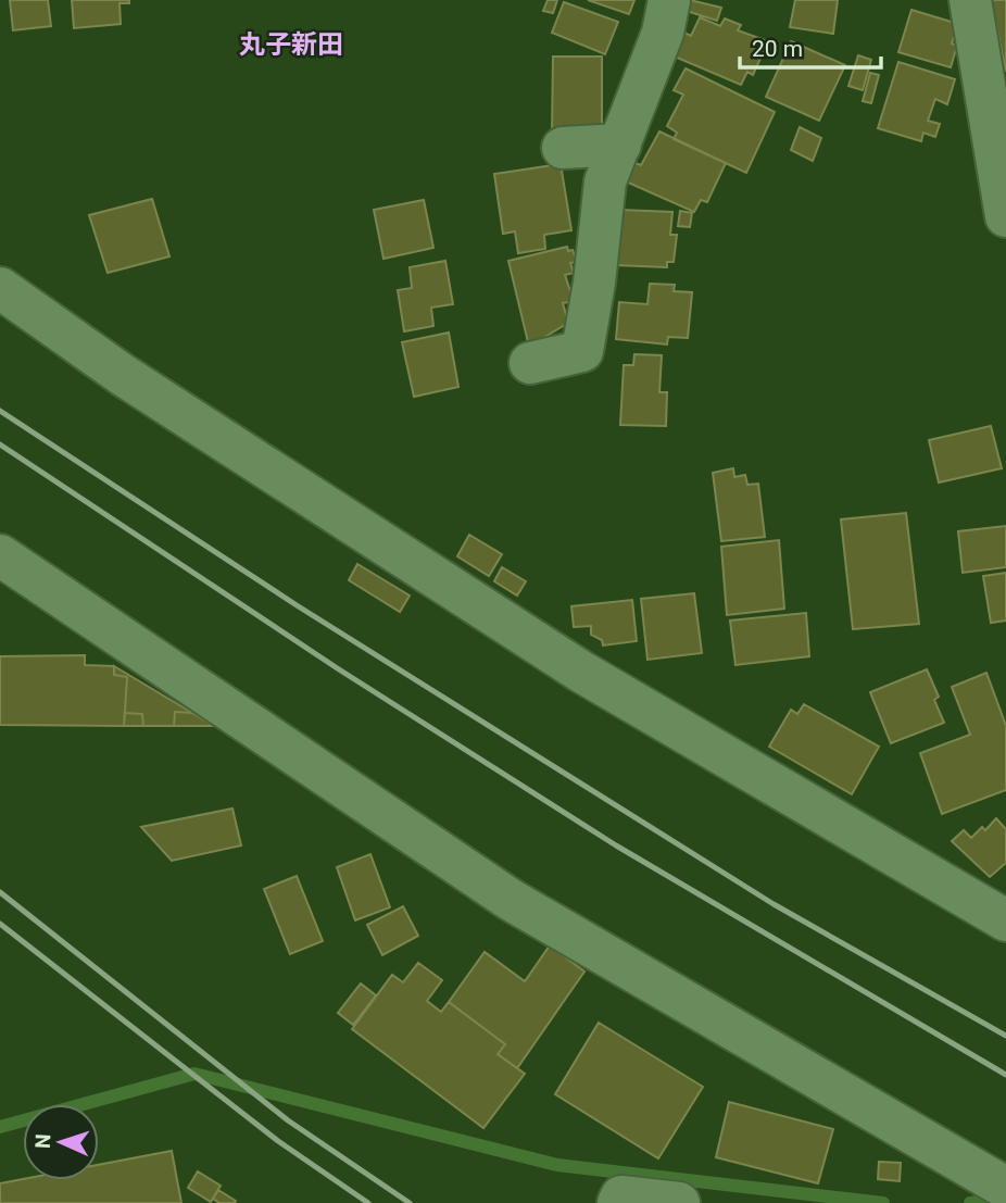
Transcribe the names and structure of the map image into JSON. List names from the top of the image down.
{
  "districts": ["丸子新田"],
  "scale_bar": "20 m",
  "north": "left"
}
